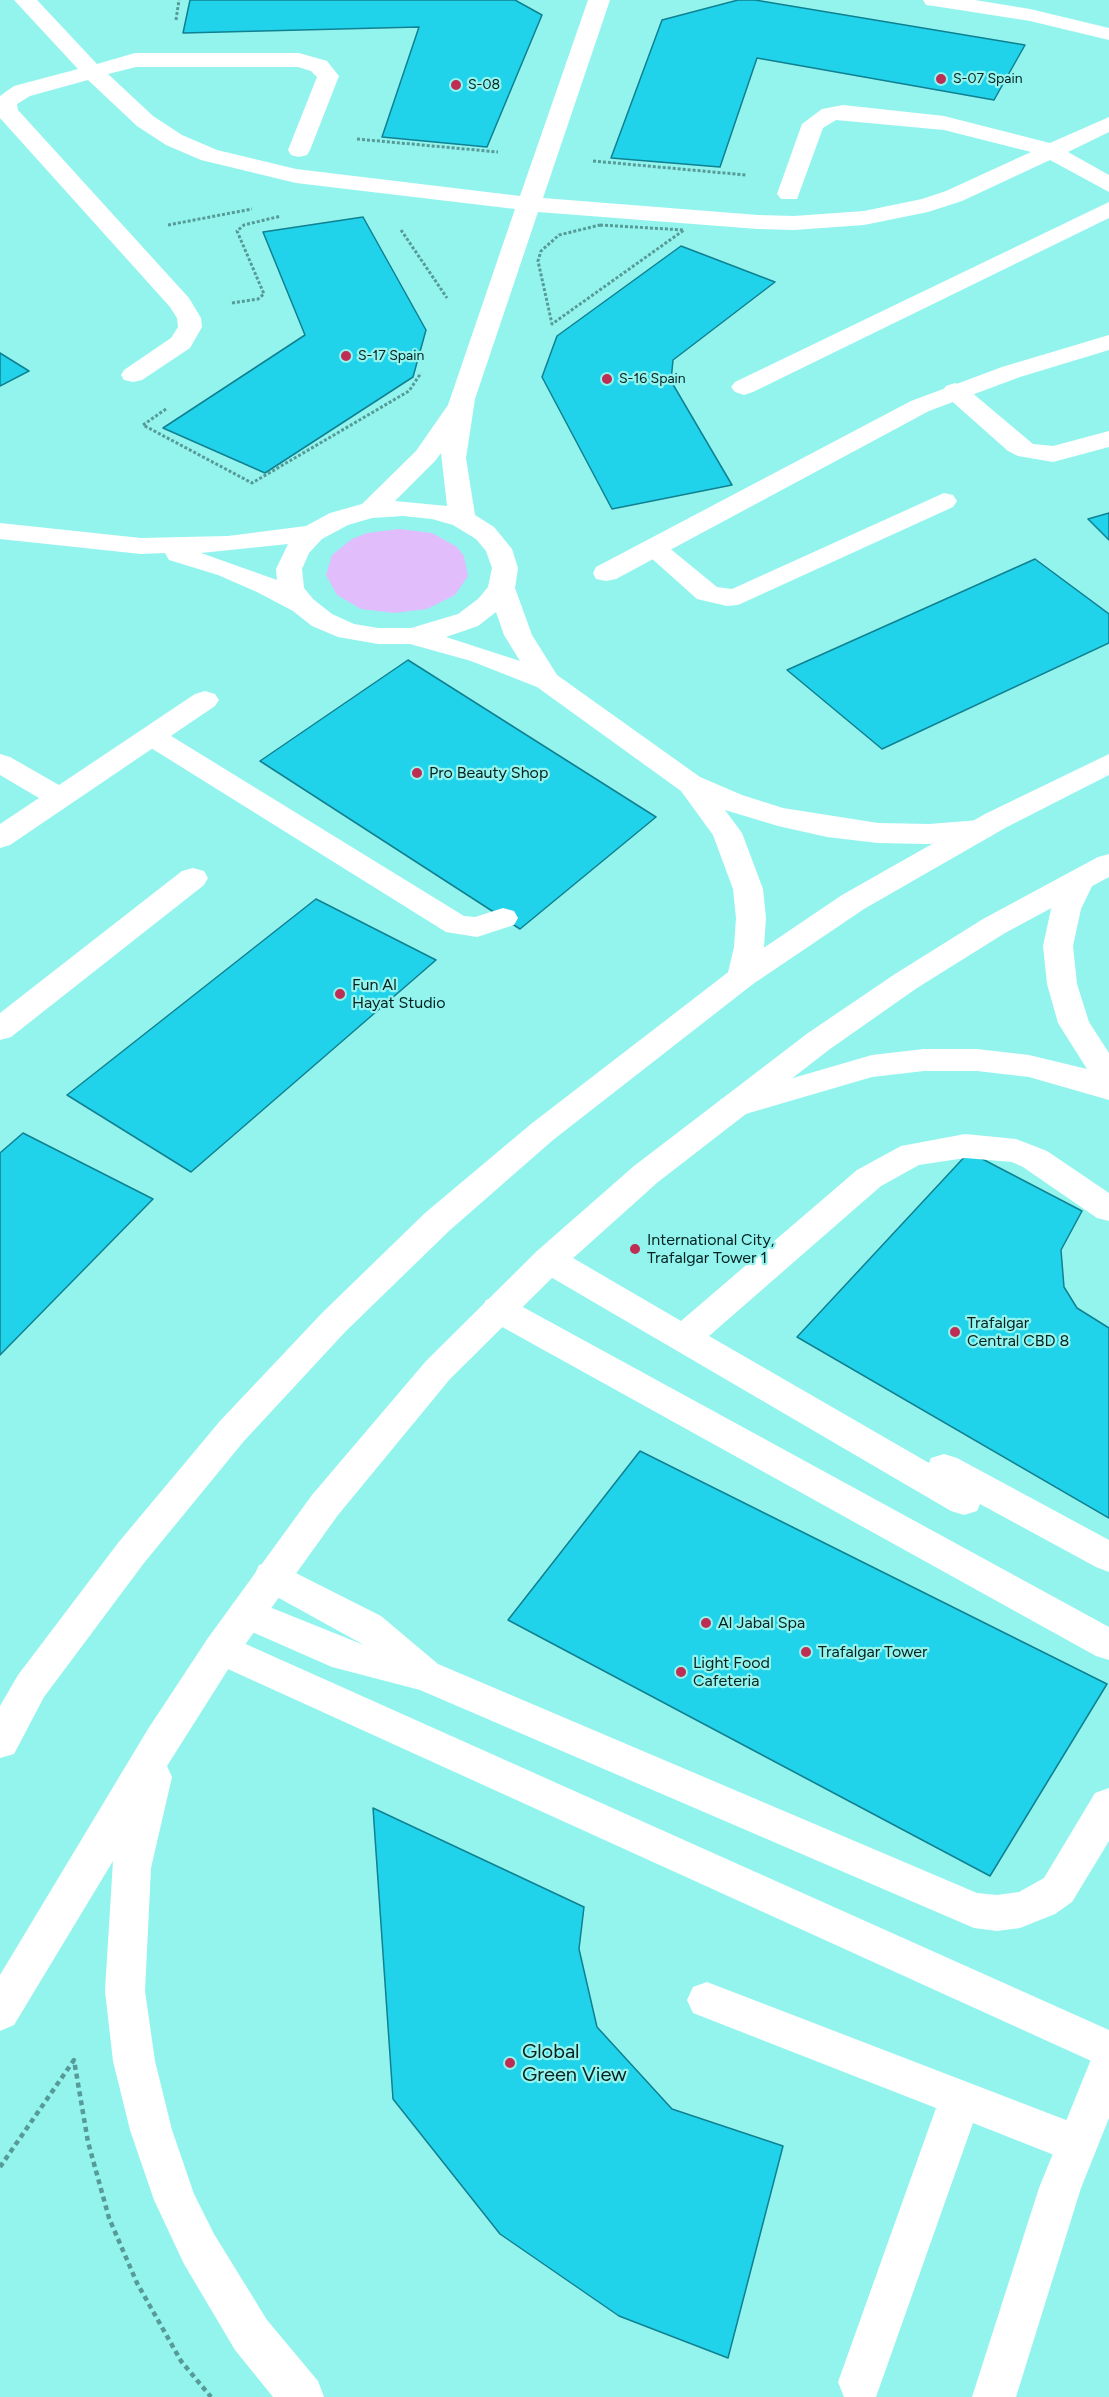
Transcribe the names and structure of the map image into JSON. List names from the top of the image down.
{
  "places": [
    "S-07 Spain",
    "S-08",
    "S-17 Spain",
    "S-16 Spain",
    "Pro Beauty Shop",
    "Fun Al Hayat Studio",
    "International City, Trafalgar Tower 1",
    "Trafalgar Central CBD 8",
    "Al Jabal Spa",
    "Trafalgar Tower",
    "Light Food Cafeteria",
    "Global Green View"
  ]
}
